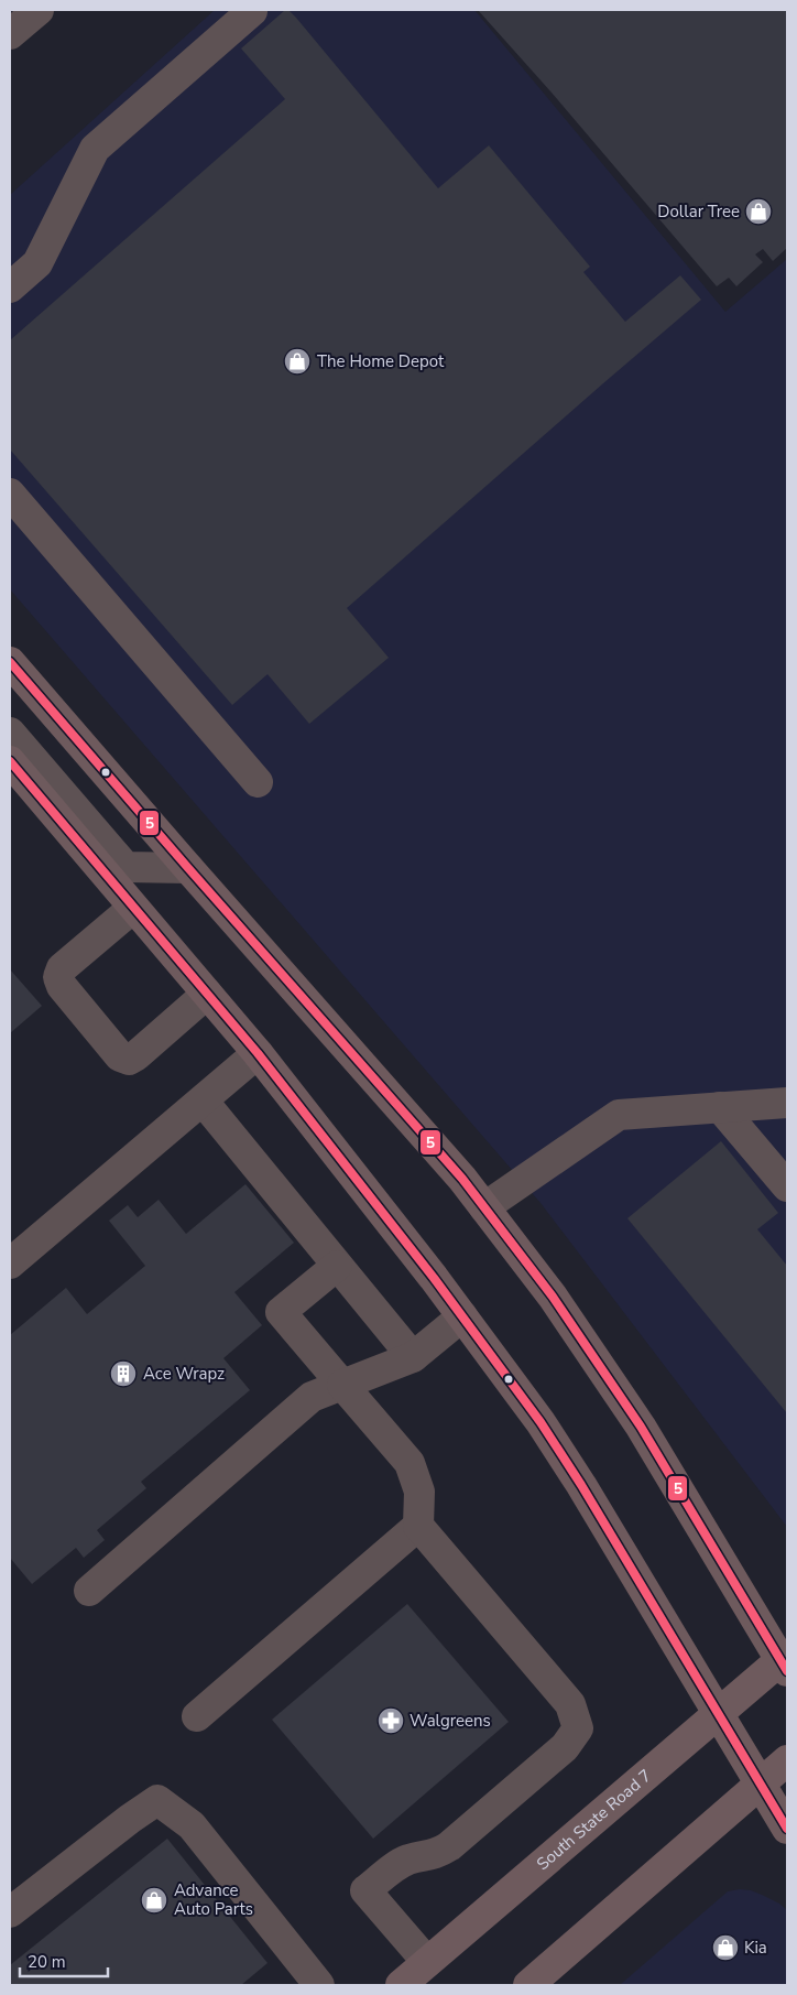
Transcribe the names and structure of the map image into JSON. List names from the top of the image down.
{
  "streets": {
    "main road": ["South State Road 7"]
  },
  "places": {
    "shop": [
      "Dollar Tree",
      "The Home Depot",
      "Advance Auto Parts",
      "Kia"
    ],
    "building": ["Ace Wrapz"],
    "pharmacy": ["Walgreens"]
  },
  "lines": ["transit line 5"],
  "scale_bar": "20 m"
}
